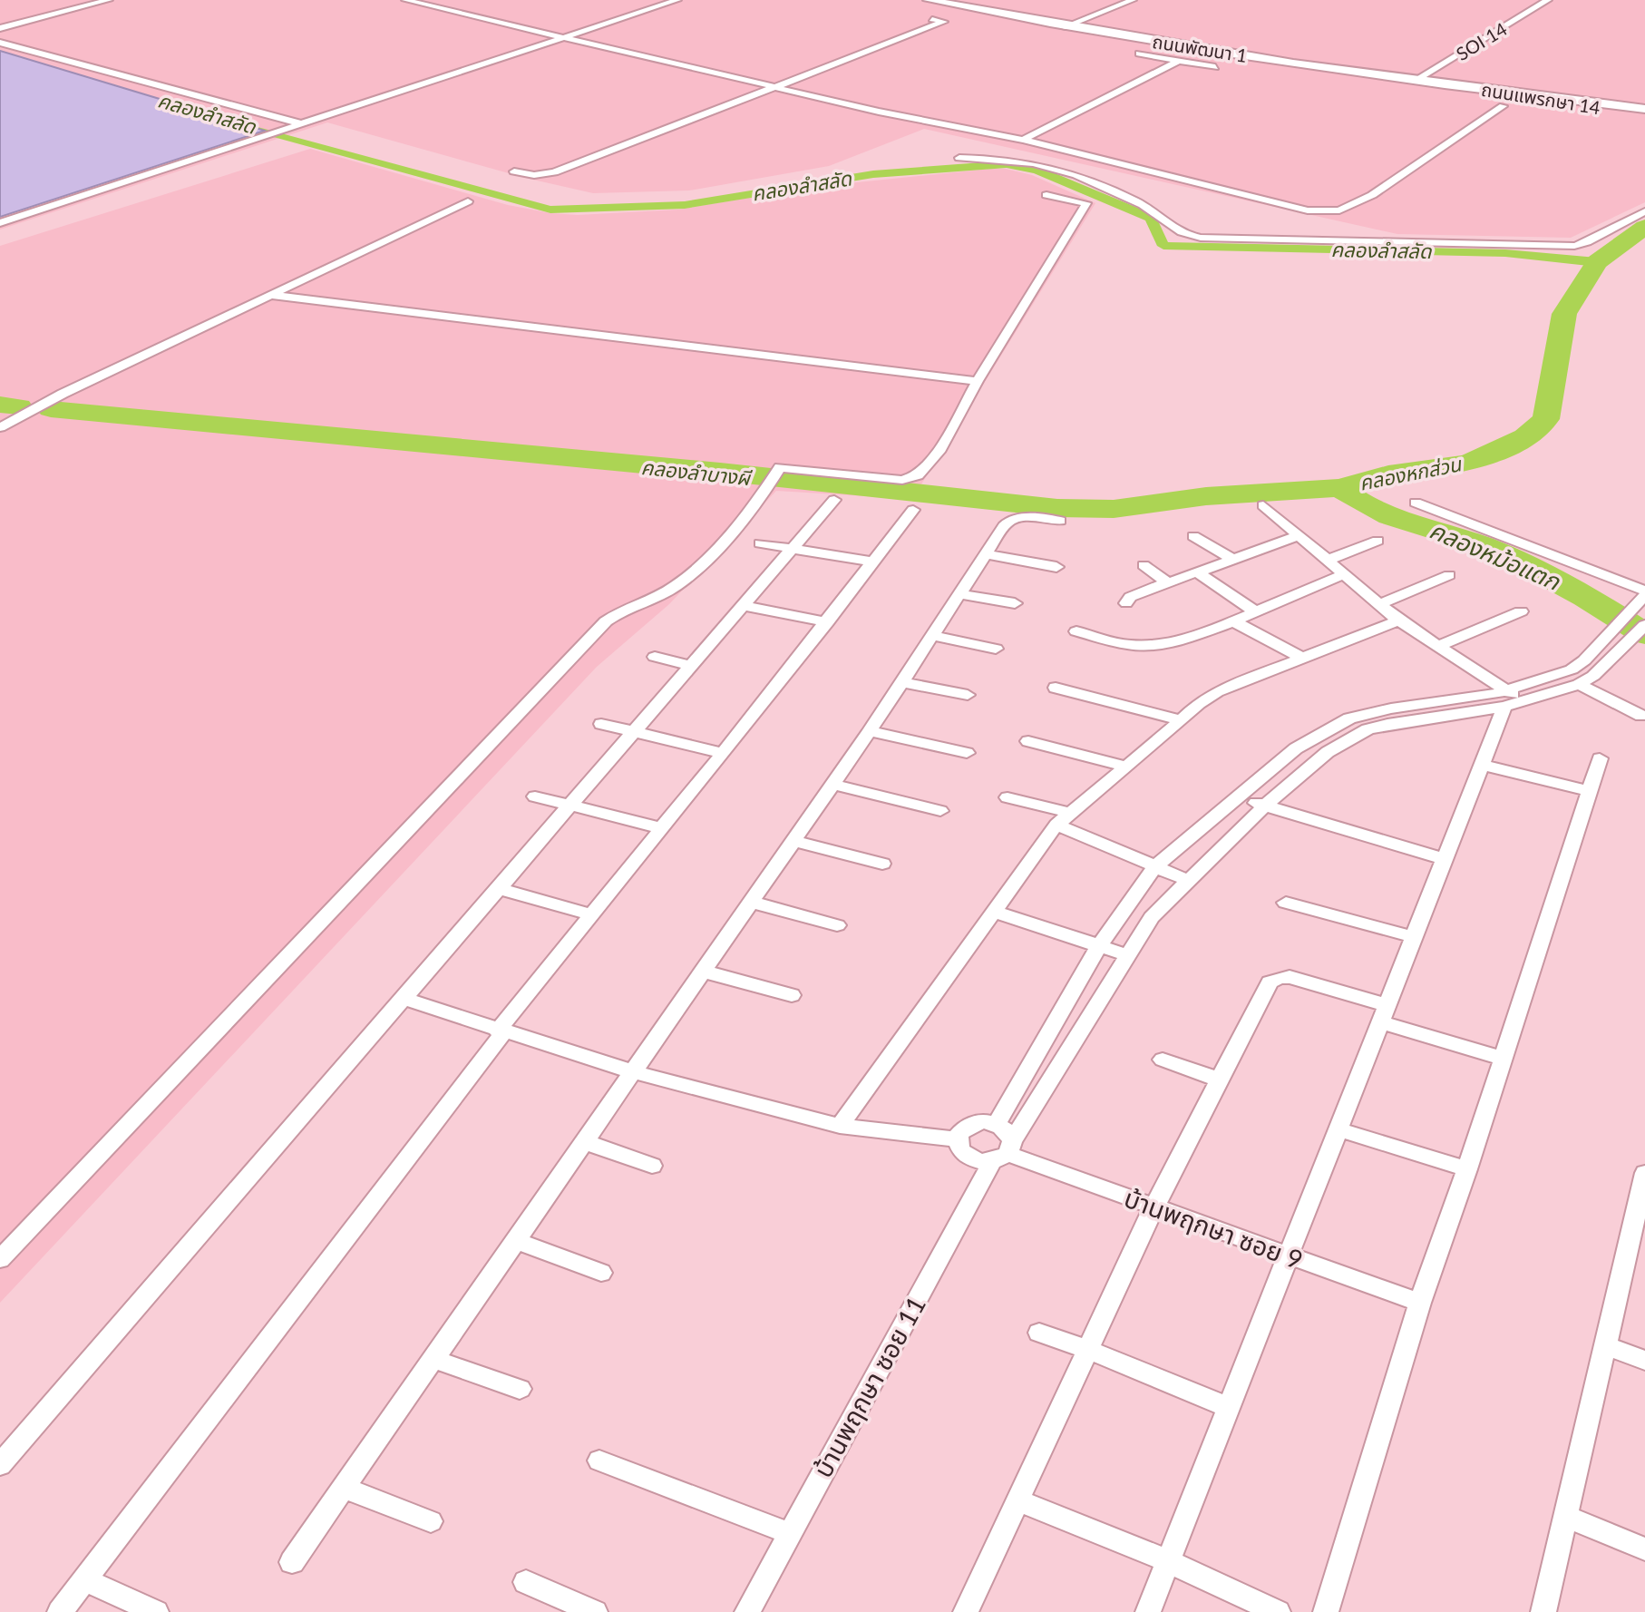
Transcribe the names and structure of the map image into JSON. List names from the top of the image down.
{
  "streets": {
    "main road": ["ถนนพัฒนา 1", "ถนนแพรกษา 14"],
    "street": ["SOI 14", "บ้านพฤกษา ซอย 9", "บ้านพฤกษา ซอย 11"]
  },
  "crossings": [
    ["SOI 14", "ถนนพัฒนา 1"],
    ["ถนนพัฒนา 1", "ถนนแพรกษา 14"],
    ["บ้านพฤกษา ซอย 9", "บ้านพฤกษา ซอย 11"]
  ],
  "water": [
    "คลองลำสลัด",
    "คลองลำบางผี",
    "คลองหกส่วน",
    "คลองหม้อแตก"
  ]
}
